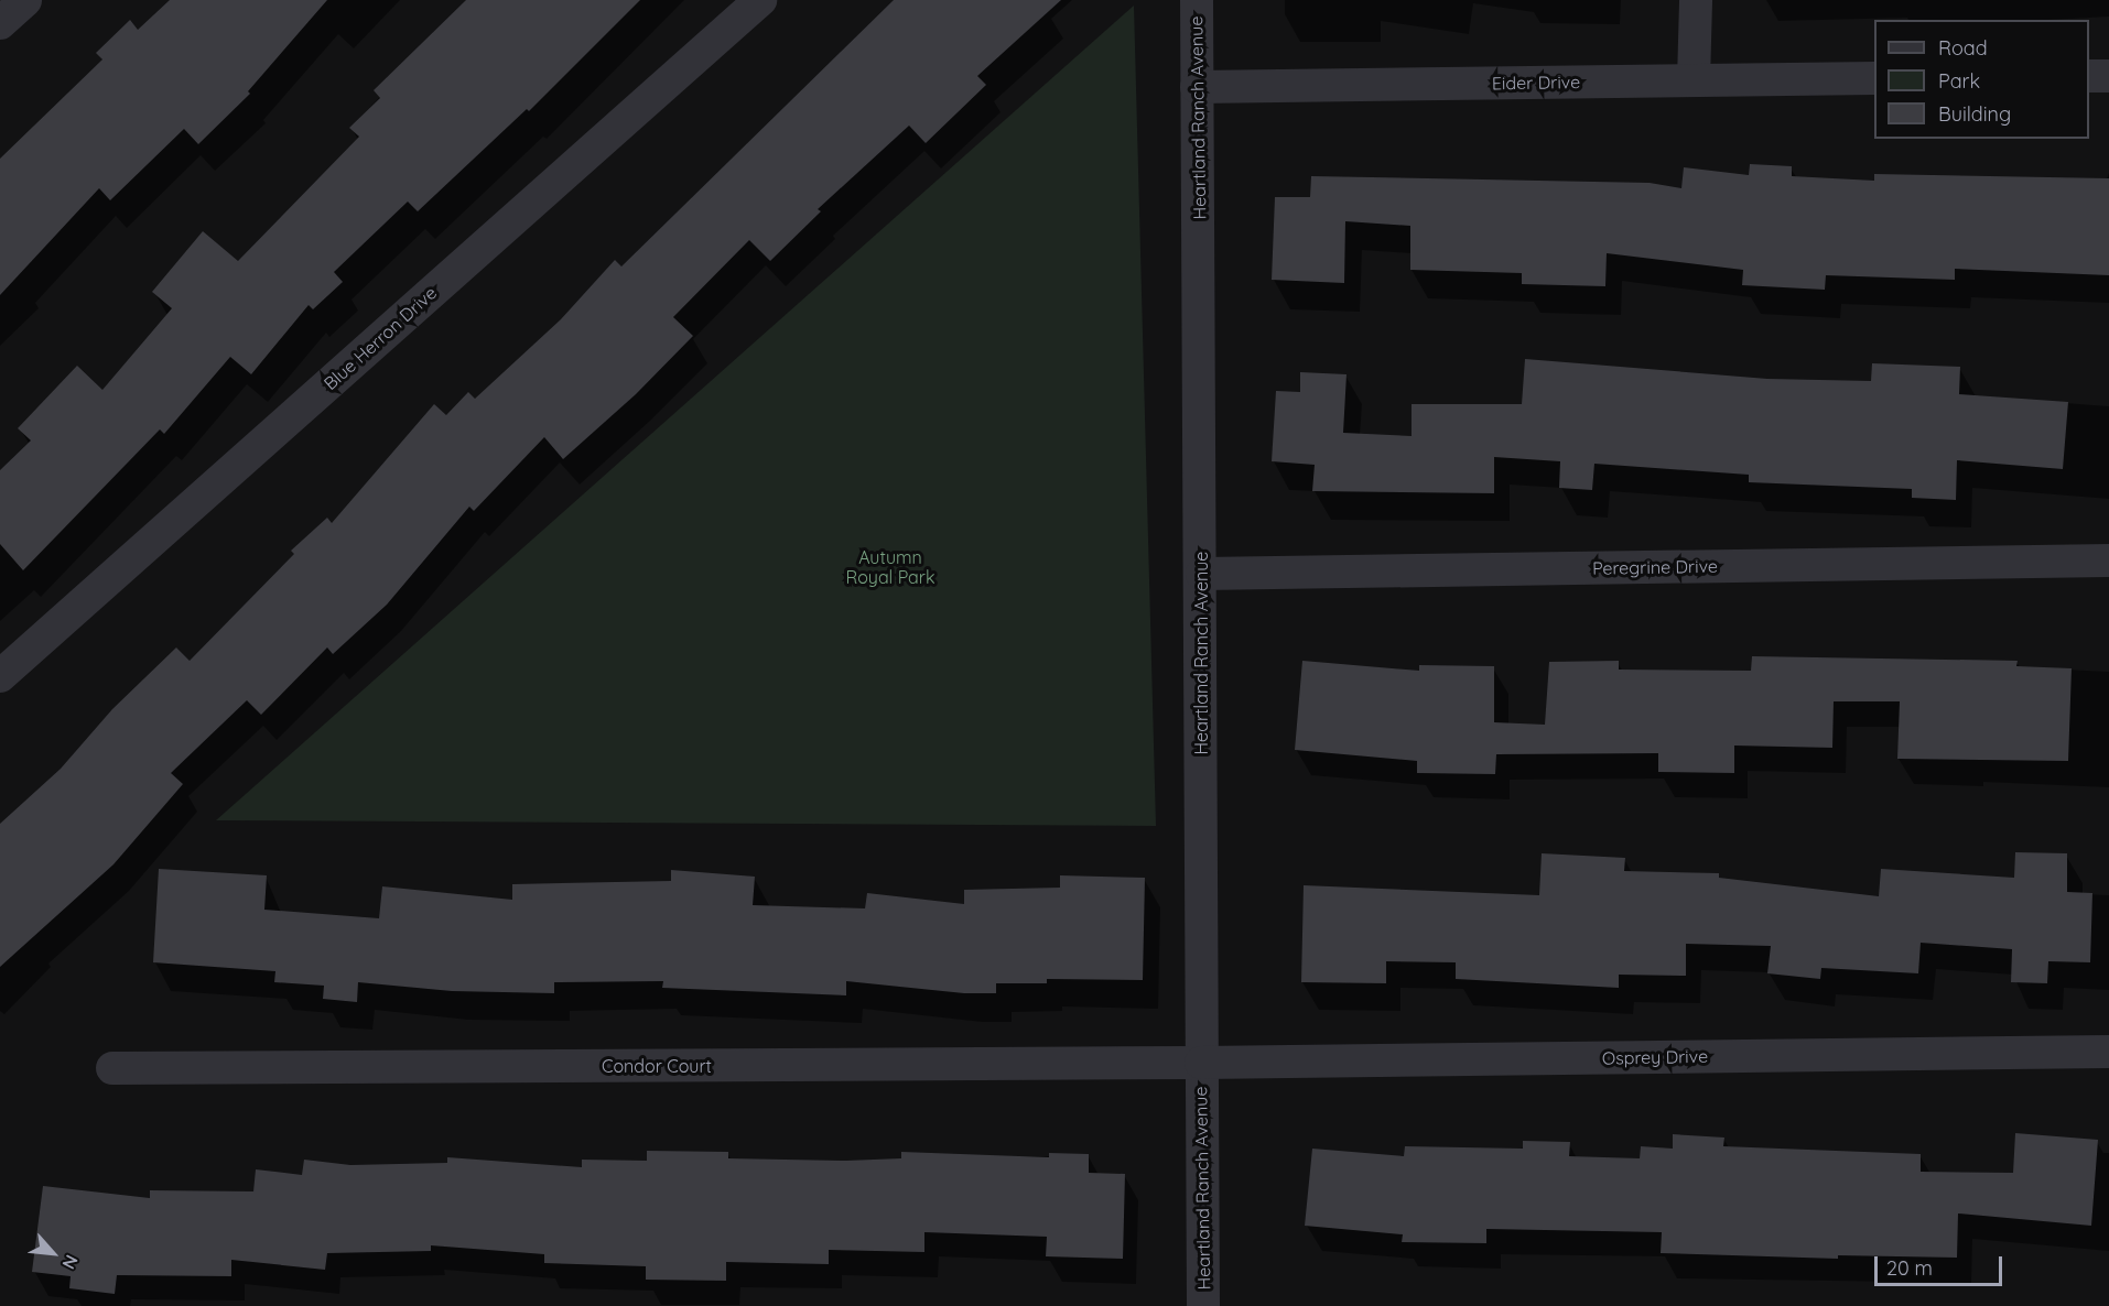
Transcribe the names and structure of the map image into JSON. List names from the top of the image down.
{
  "streets": {
    "street": [
      "Eider Drive",
      "Heartland Ranch Avenue",
      "Blue Herron Drive",
      "Peregrine Drive",
      "Osprey Drive",
      "Condor Court"
    ]
  },
  "crossings": [
    ["Eider Drive", "Heartland Ranch Avenue"],
    ["Heartland Ranch Avenue", "Peregrine Drive"],
    ["Heartland Ranch Avenue", "Osprey Drive"],
    ["Heartland Ranch Avenue", "Condor Court"],
    ["Osprey Drive", "Condor Court"]
  ],
  "parks": ["Autumn Royal Park"],
  "legend": ["Road", "Park", "Building"],
  "scale_bar": "20 m",
  "north": "bottom right"
}
